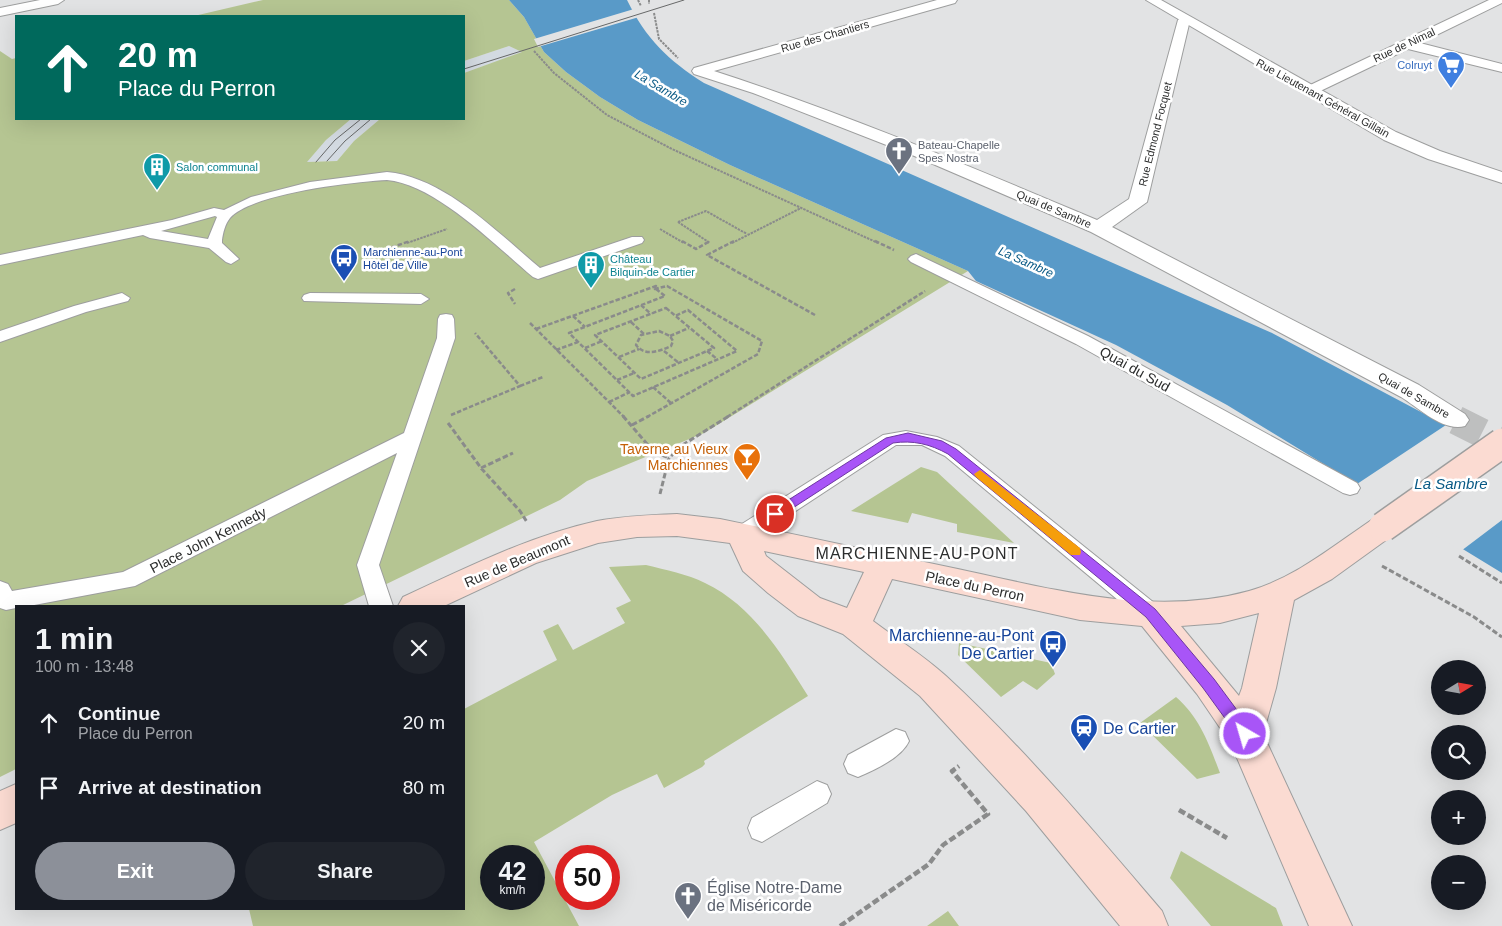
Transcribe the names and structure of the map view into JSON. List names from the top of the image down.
{
  "streets": {
    "main road": ["Rue de Beaumont", "Place du Perron"],
    "street": [
      "Rue des Chantiers",
      "Rue de Nimal",
      "Rue Lieutenant Général Gillain",
      "Rue Edmond Focquet",
      "Quai de Sambre"
    ],
    "lane": ["Quai du Sud", "Place John Kennedy"]
  },
  "crossings": [
    ["Rue des Chantiers", "Quai de Sambre"],
    ["Rue de Nimal", "Rue Lieutenant Général Gillain"],
    ["Rue Lieutenant Général Gillain", "Rue Edmond Focquet"],
    ["Rue Edmond Focquet", "Quai de Sambre"],
    ["Rue de Beaumont", "Place du Perron"]
  ],
  "districts": ["MARCHIENNE-AU-PONT"],
  "water": ["La Sambre"],
  "places": {
    "supermarket": ["Colruyt"],
    "church": ["Bateau-Chapelle Spes Nostra", "Église Notre-Dame de Miséricorde"],
    "building": ["Salon communal", "Château Bilquin-de Cartier"],
    "bus stop": ["Marchienne-au-Pont Hôtel de Ville", "Marchienne-au-Pont De Cartier"],
    "bar": ["Taverne au Vieux Marchiennes"],
    "station": ["De Cartier"]
  },
  "north": "right",
  "page": {
    "turn": ["20 m", "Place du Perron"],
    "heading": ["1 min", "100 m · 13:48"],
    "map_buttons": ["+", "−"],
    "list": [
      {
        "name": "Continue",
        "note": "Place du Perron",
        "value": "20 m"
      },
      {
        "name": "Arrive at destination",
        "value": "80 m"
      }
    ],
    "buttons": ["Exit", "Share"],
    "speed": "42 km/h",
    "limit": "50"
  }
}
